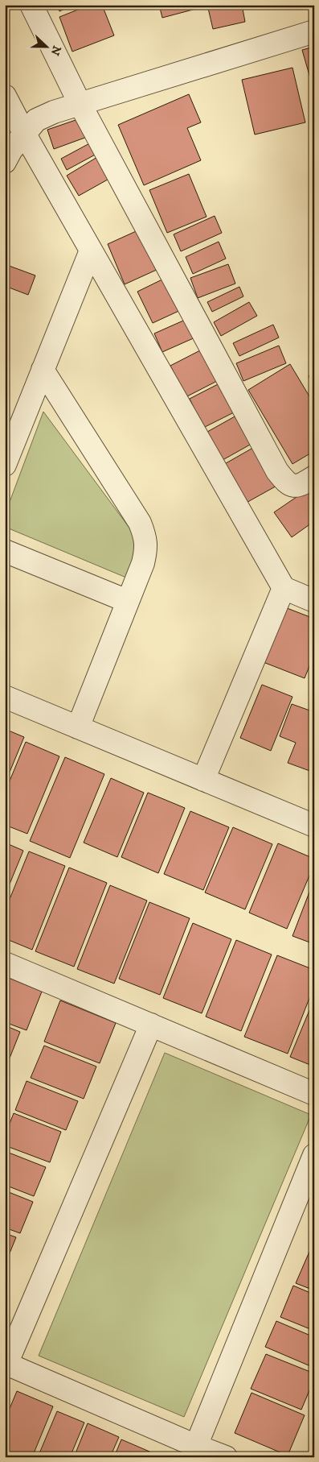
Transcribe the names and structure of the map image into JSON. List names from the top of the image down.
{
  "north": "right"
}
